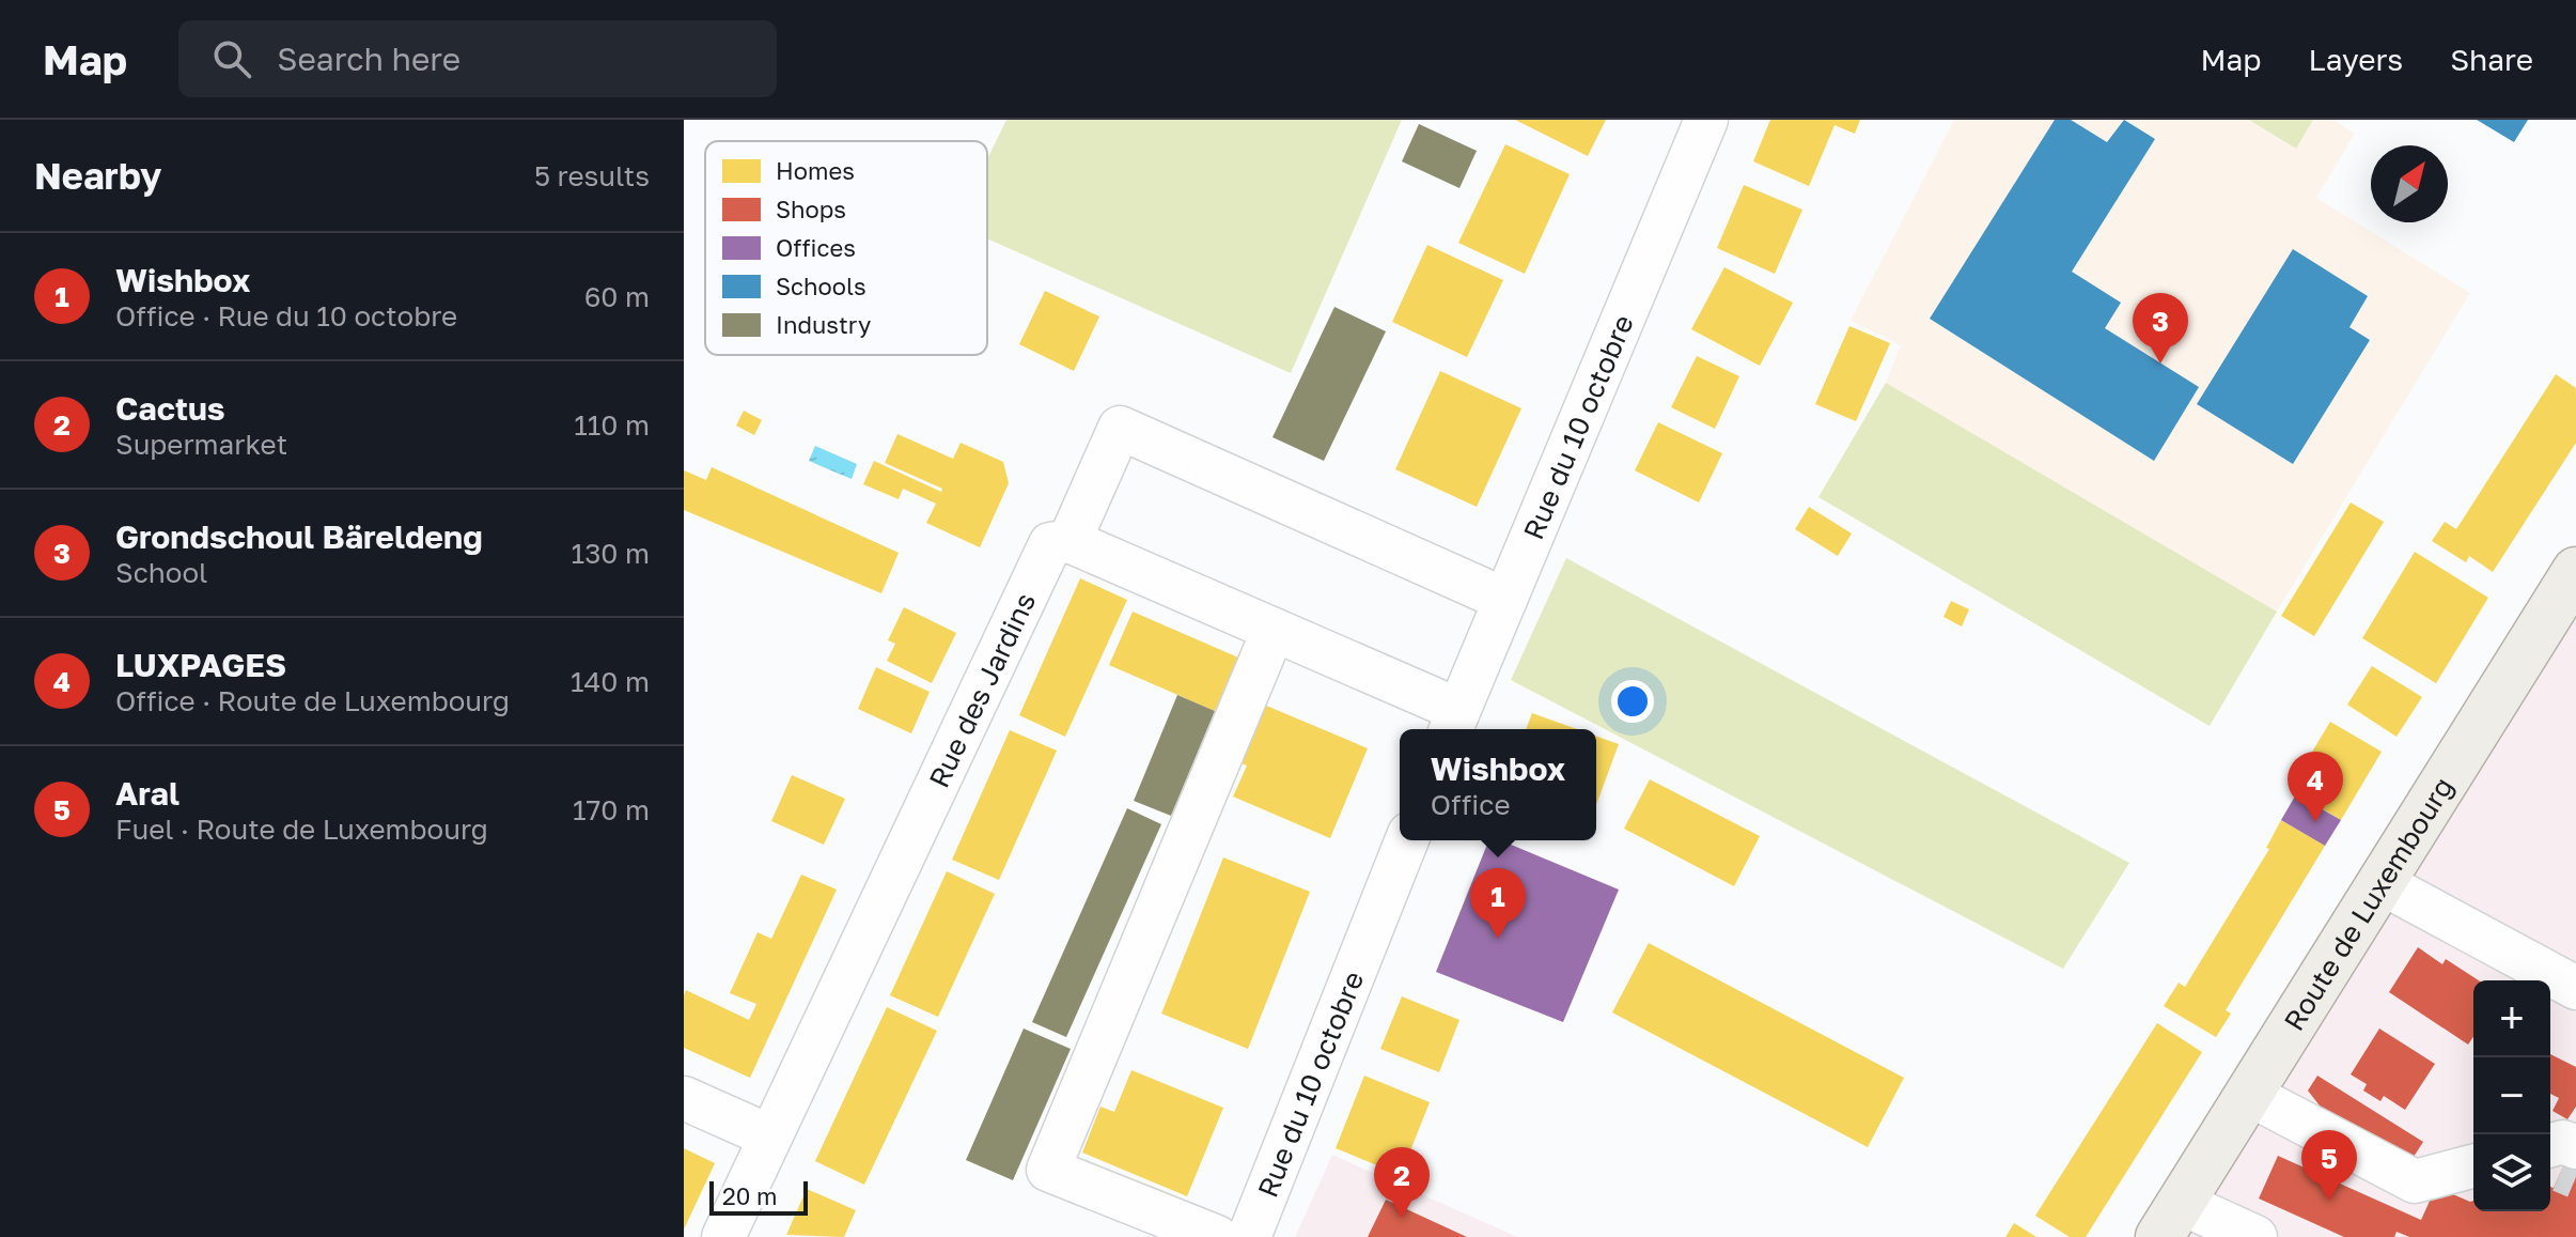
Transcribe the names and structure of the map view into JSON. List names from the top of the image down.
{
  "streets": {
    "main road": ["Route de Luxembourg"],
    "street": ["Rue du 10 octobre", "Rue des Jardins"]
  },
  "legend": [
    "Homes",
    "Shops",
    "Offices",
    "Schools",
    "Industry"
  ],
  "scale_bar": "20 m",
  "north": "top right",
  "page": {
    "header": "Map",
    "search": "Search here",
    "nav": ["Map", "Layers", "Share"],
    "heading": ["Nearby", "5 results"],
    "list": [
      {
        "mark": "1",
        "name": "Wishbox",
        "note": "Office · Rue du 10 octobre",
        "value": "60 m"
      },
      {
        "mark": "2",
        "name": "Cactus",
        "note": "Supermarket",
        "value": "110 m"
      },
      {
        "mark": "3",
        "name": "Grondschoul Bäreldeng",
        "note": "School",
        "value": "130 m"
      },
      {
        "mark": "4",
        "name": "LUXPAGES",
        "note": "Office · Route de Luxembourg",
        "value": "140 m"
      },
      {
        "mark": "5",
        "name": "Aral",
        "note": "Fuel · Route de Luxembourg",
        "value": "170 m"
      }
    ],
    "pins": [
      "3",
      "4",
      "1",
      "5",
      "2"
    ],
    "popup": ["Wishbox", "Office"],
    "map_buttons": ["+", "−"],
    "scale": "20 m"
  }
}
